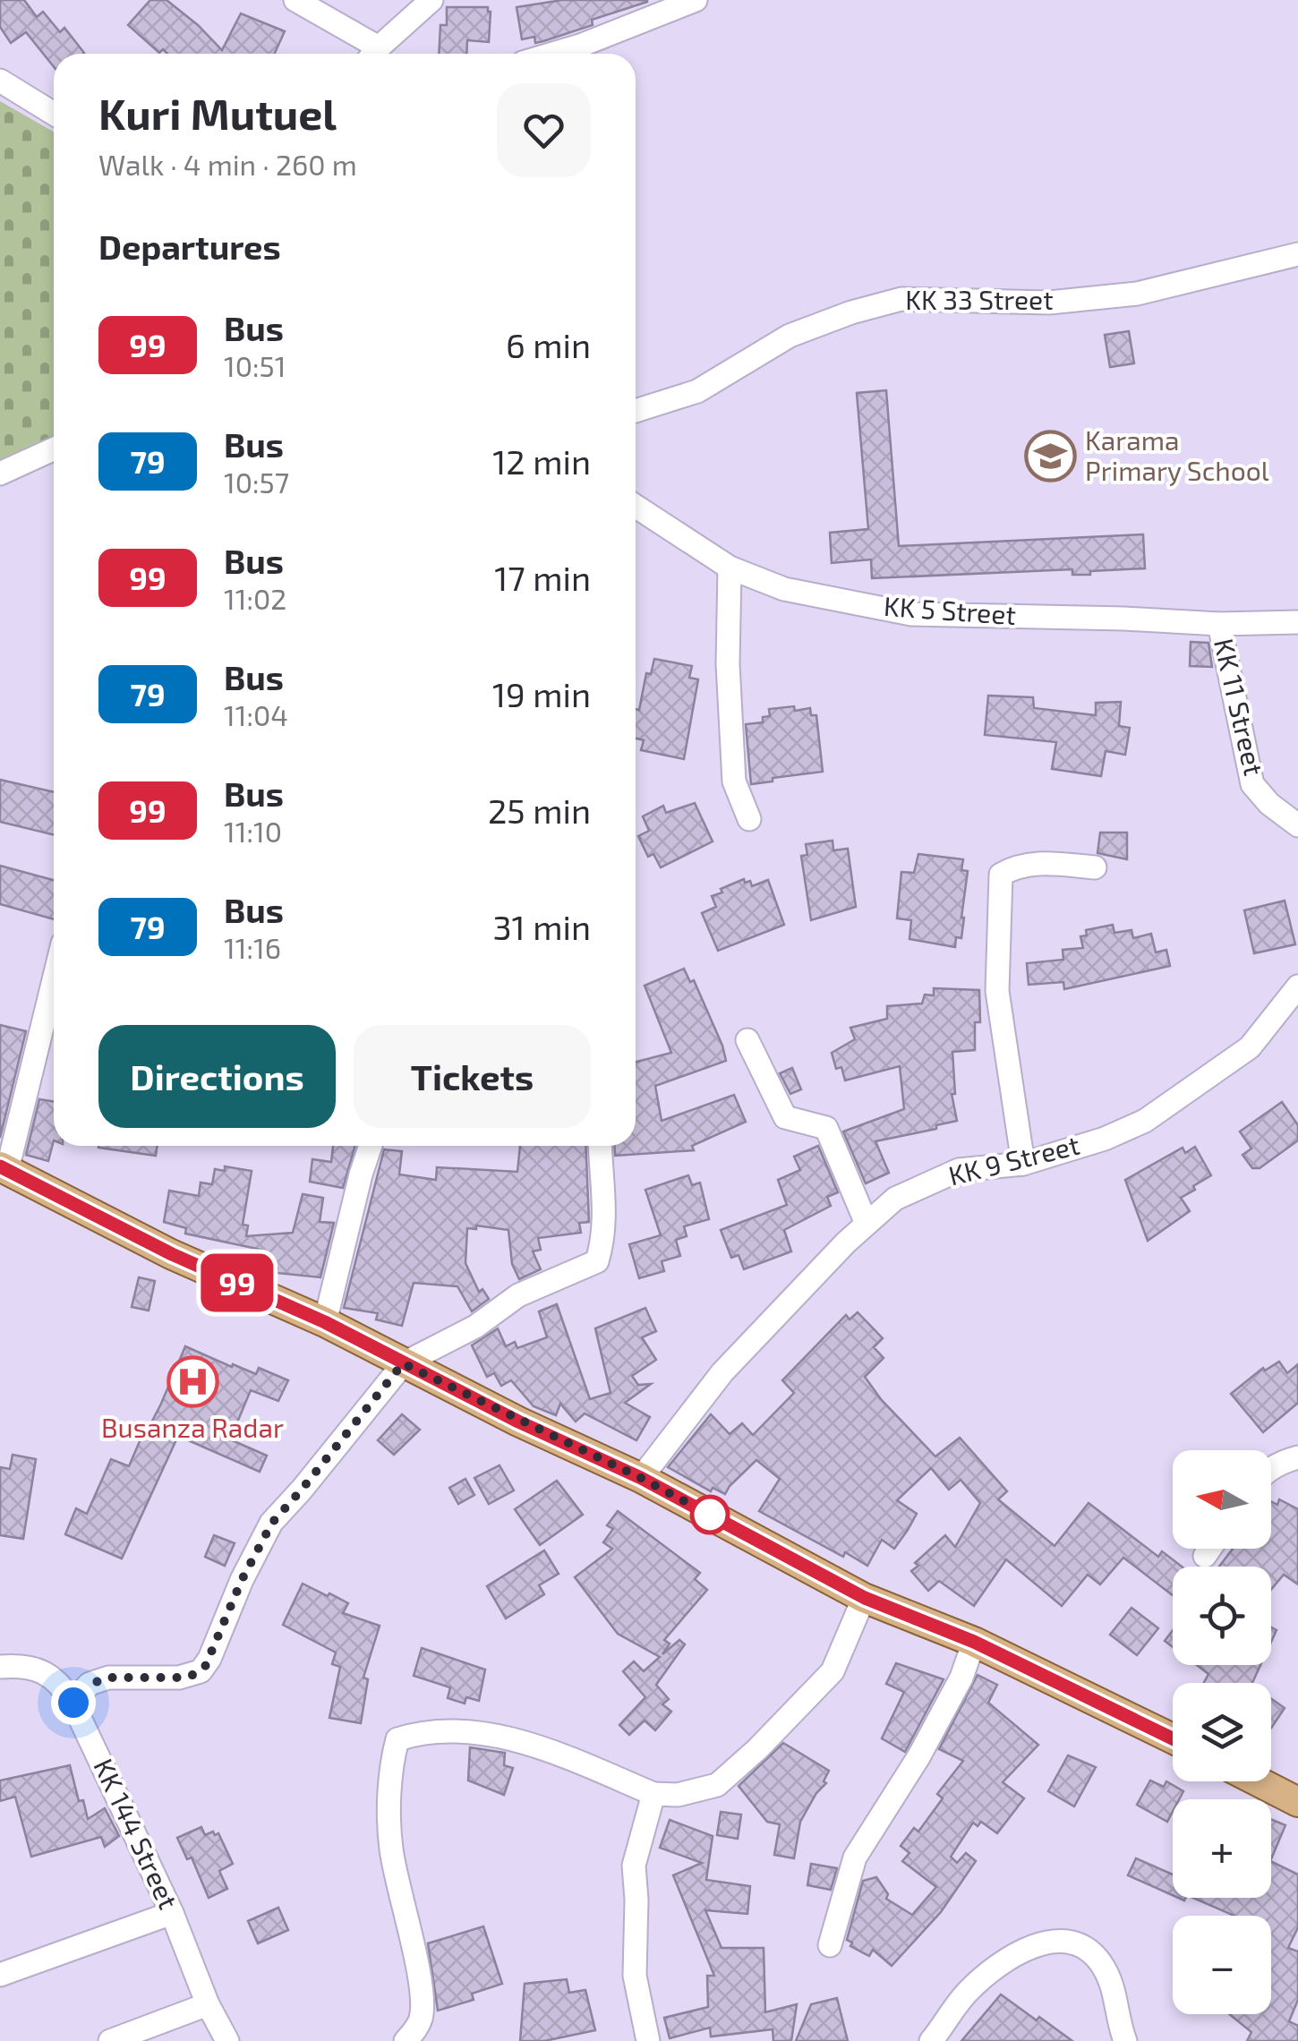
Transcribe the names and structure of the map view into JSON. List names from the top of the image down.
{
  "streets": {
    "street": [
      "KK 33 Street",
      "KK 5 Street",
      "KK 11 Street",
      "KK 9 Street",
      "KK 144 Street"
    ]
  },
  "crossings": [
    ["KK 5 Street", "KK 11 Street"]
  ],
  "places": {
    "school or university": ["Karama Primary School"],
    "hospital": ["Busanza Radar"]
  },
  "lines": ["bus line 99"],
  "north": "left",
  "page": {
    "on_map": "99",
    "heading": [
      ["Kuri Mutuel", "Walk · 4 min · 260 m"],
      "Departures"
    ],
    "list": [
      {
        "mark": "99",
        "name": "Bus",
        "note": "10:51",
        "value": "6 min"
      },
      {
        "mark": "79",
        "name": "Bus",
        "note": "10:57",
        "value": "12 min"
      },
      {
        "mark": "99",
        "name": "Bus",
        "note": "11:02",
        "value": "17 min"
      },
      {
        "mark": "79",
        "name": "Bus",
        "note": "11:04",
        "value": "19 min"
      },
      {
        "mark": "99",
        "name": "Bus",
        "note": "11:10",
        "value": "25 min"
      },
      {
        "mark": "79",
        "name": "Bus",
        "note": "11:16",
        "value": "31 min"
      }
    ],
    "buttons": ["Directions", "Tickets"],
    "map_buttons": ["+", "−"]
  }
}
